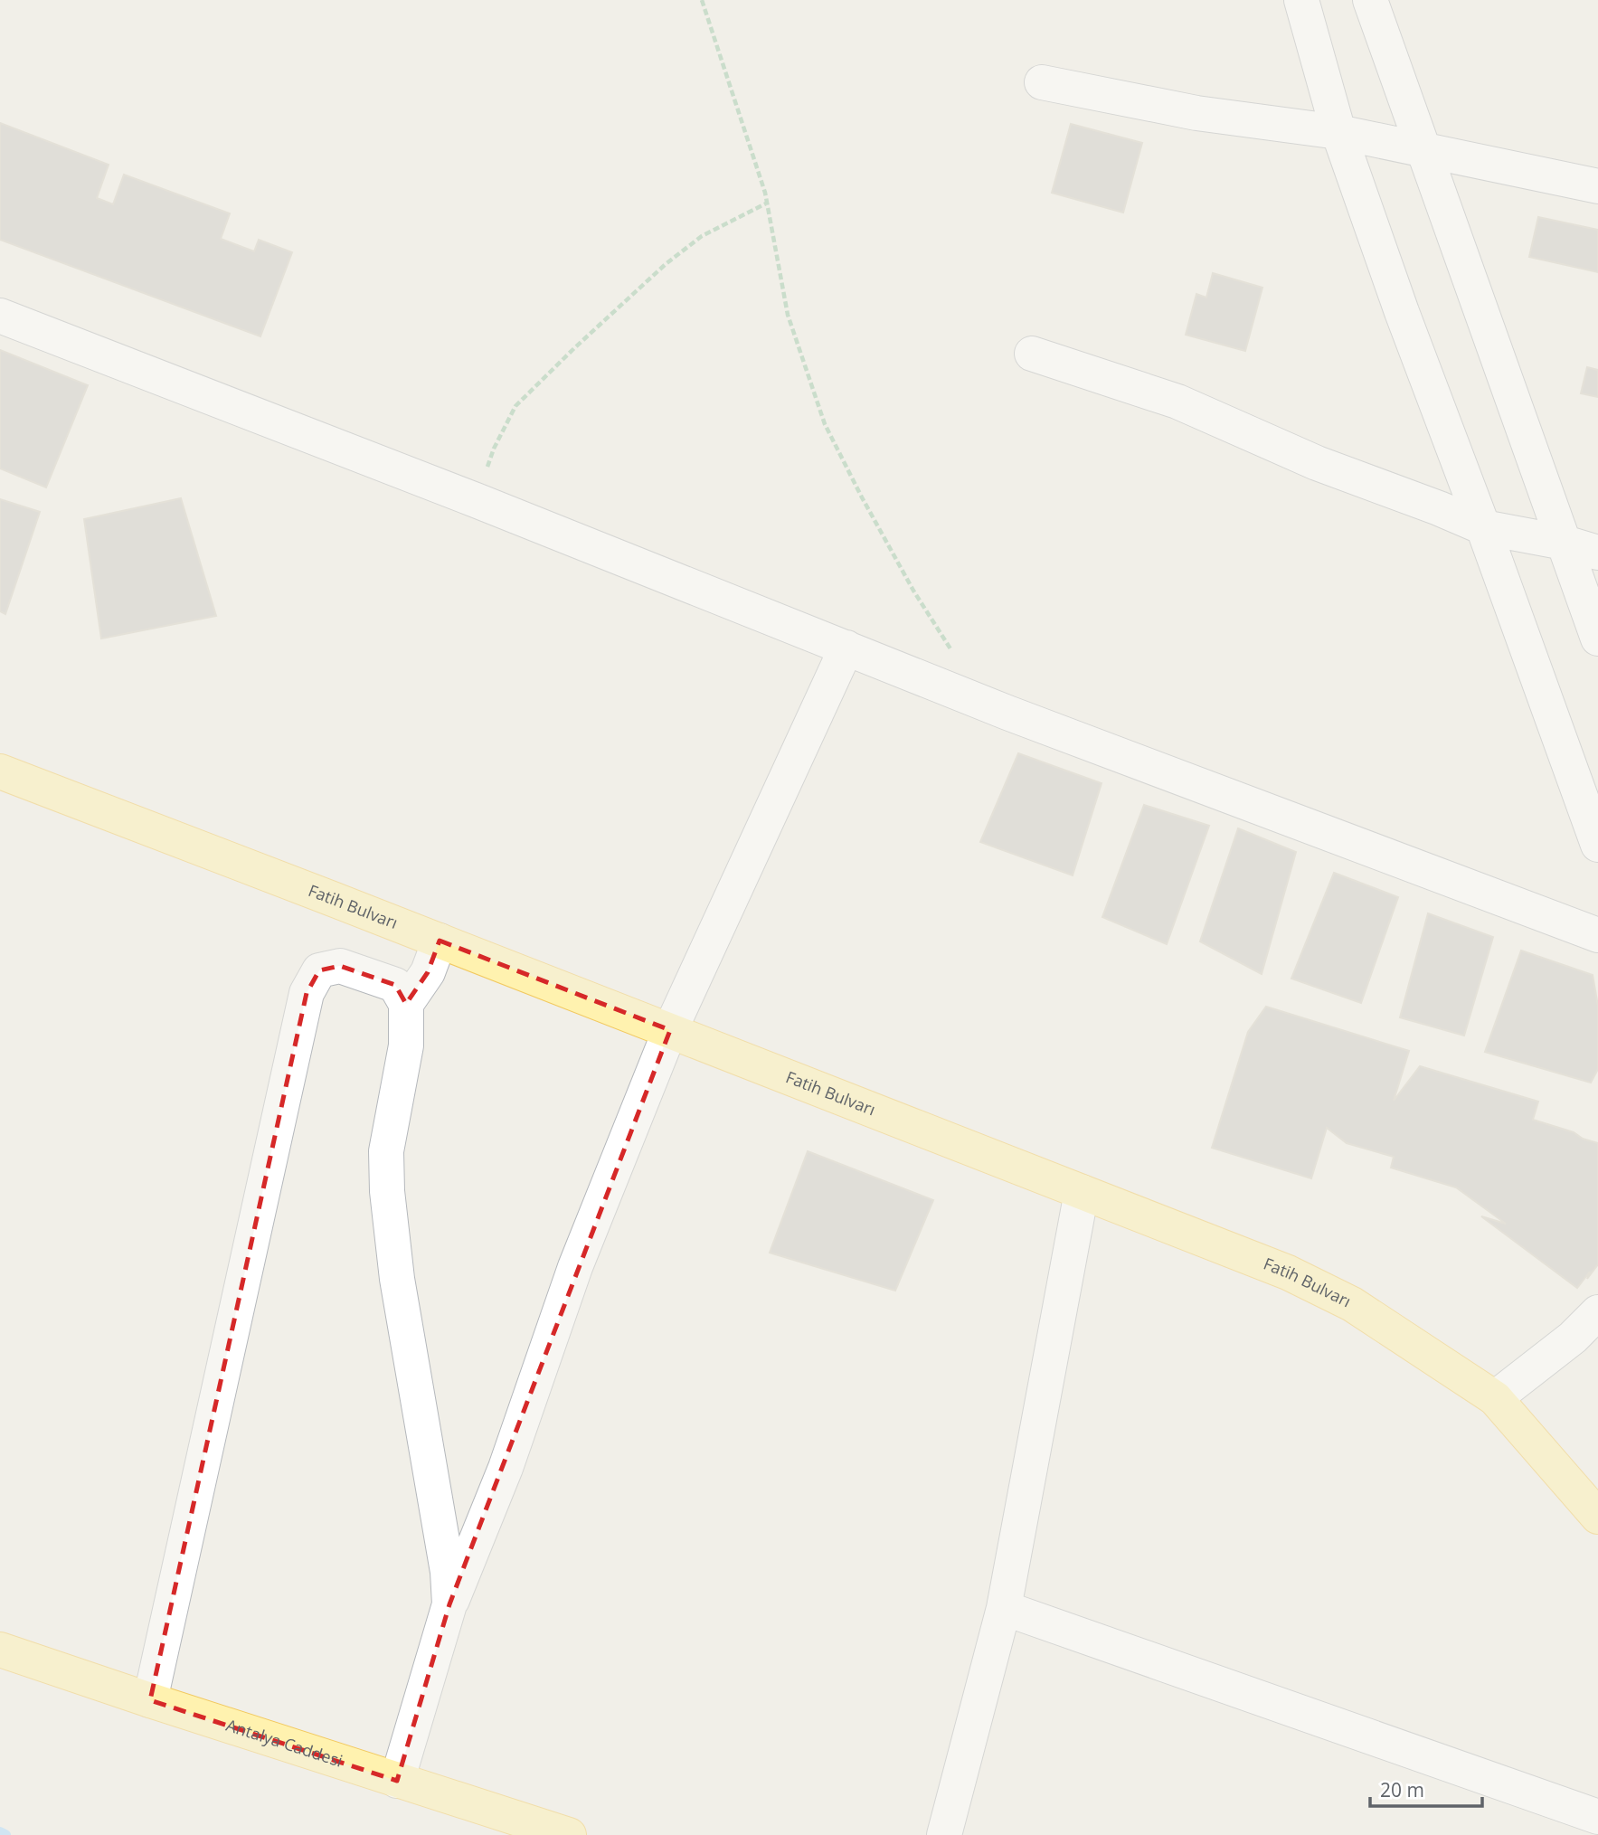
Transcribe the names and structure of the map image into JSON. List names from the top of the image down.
{
  "streets": {
    "main road": ["Fatih Bulvarı", "Antalya Caddesi"]
  },
  "scale_bar": "20 m"
}
